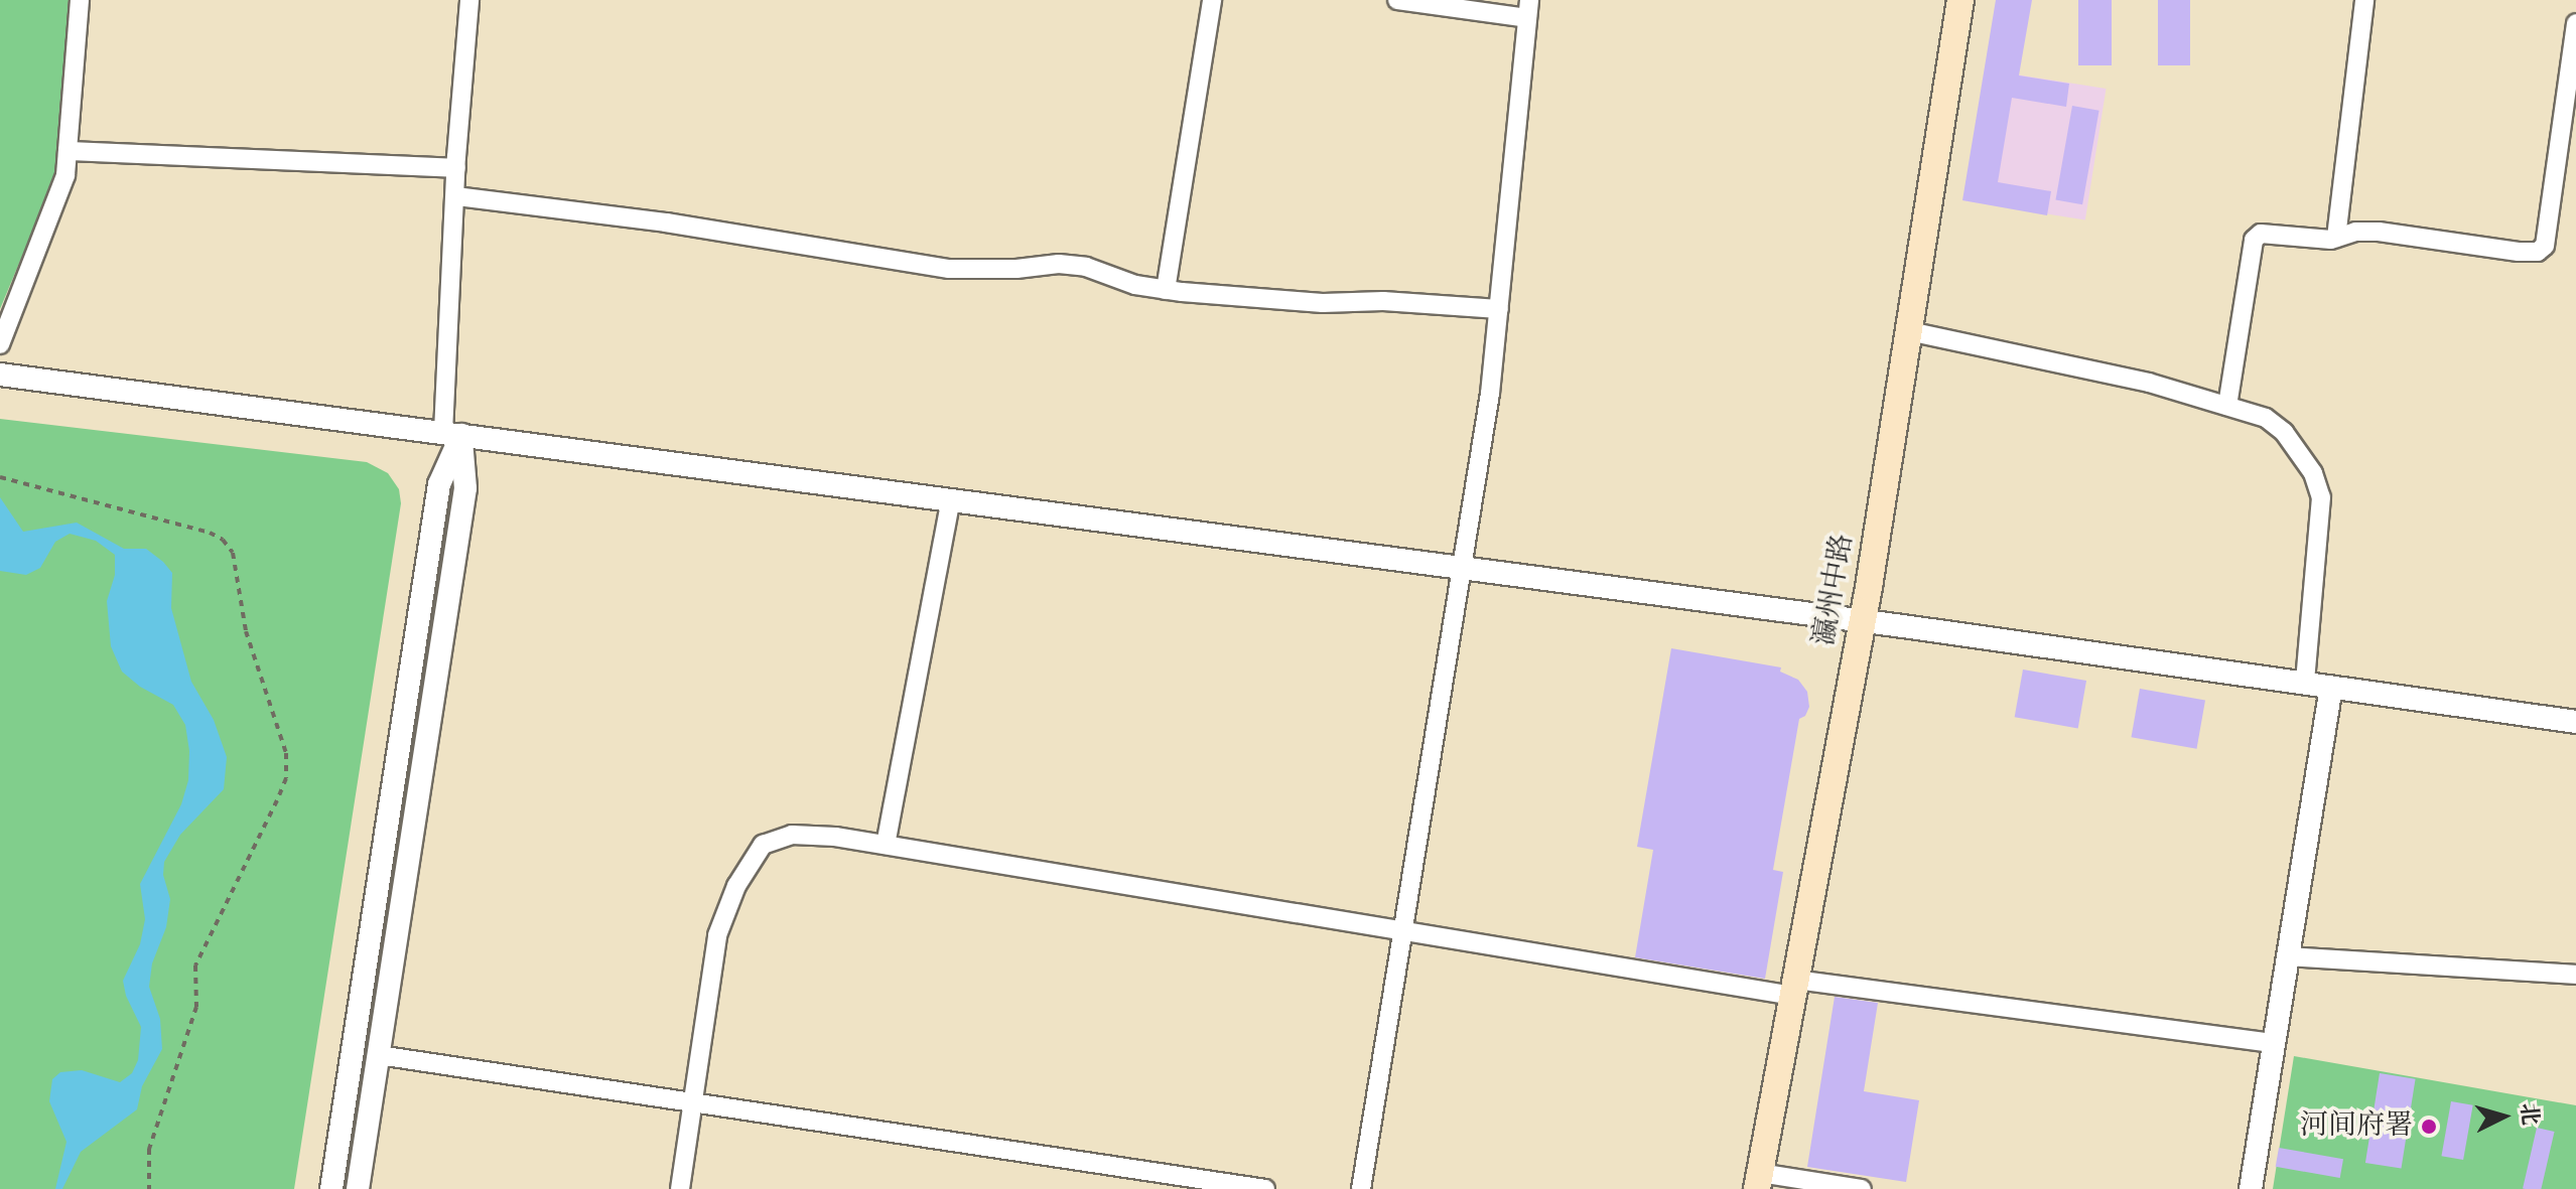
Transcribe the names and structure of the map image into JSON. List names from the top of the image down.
{
  "streets": {
    "main road": ["瀛州中路"]
  },
  "places": ["河间府署"],
  "north": "right"
}
